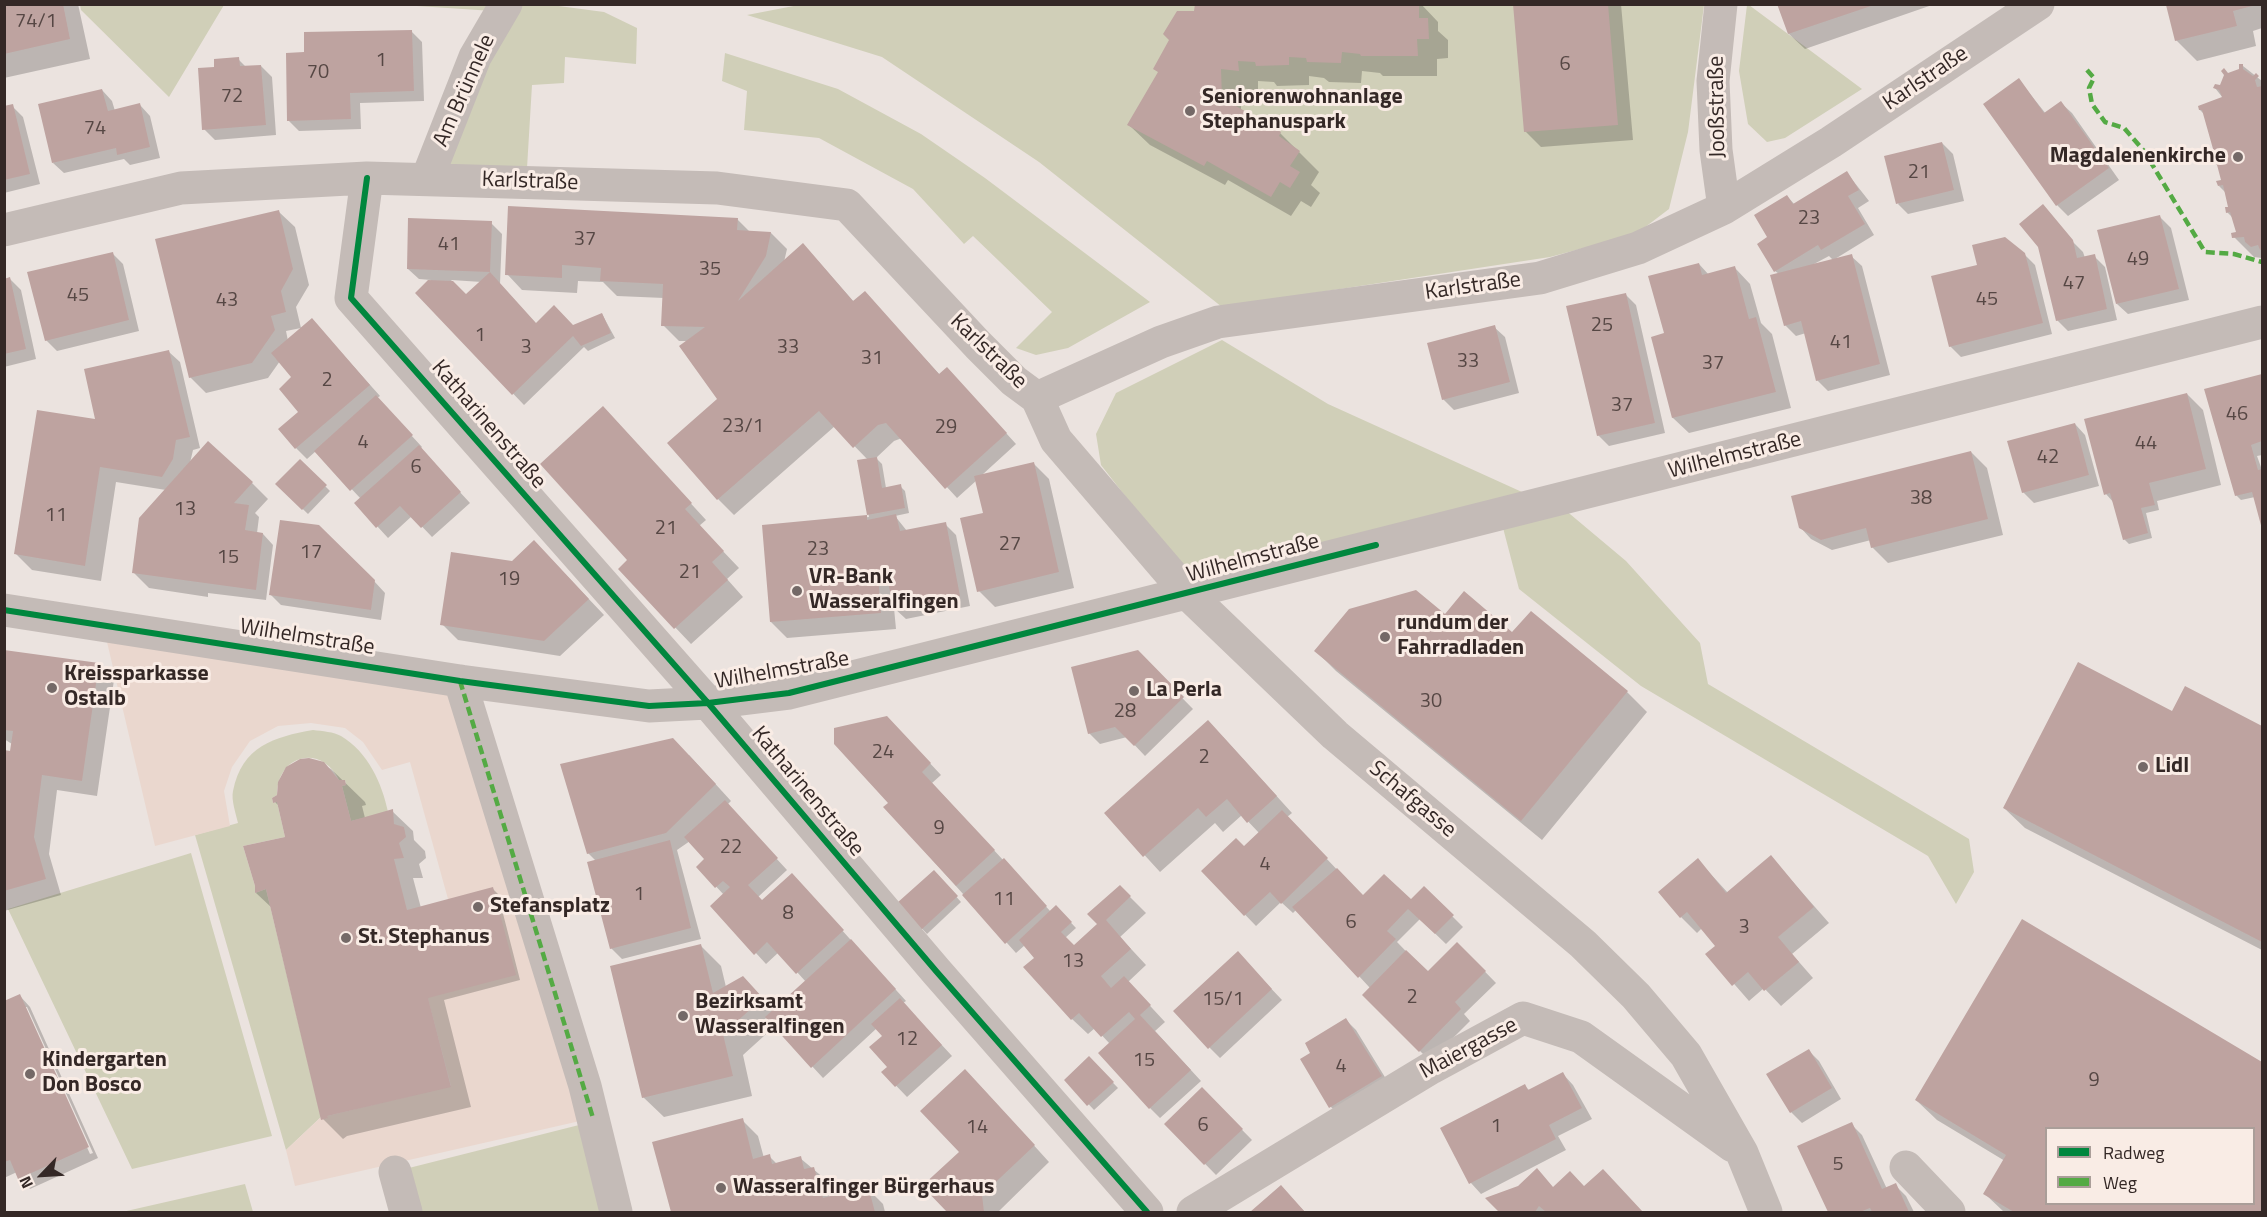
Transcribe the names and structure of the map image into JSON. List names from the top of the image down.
{
  "streets": {
    "street": [
      "Karlstraße",
      "Am Brünnele",
      "Jooßstraße",
      "Katharinenstraße",
      "Wilhelmstraße",
      "Schafgasse",
      "Maiergasse"
    ]
  },
  "crossings": [
    ["Karlstraße", "Am Brünnele"],
    ["Karlstraße", "Jooßstraße"],
    ["Karlstraße", "Katharinenstraße"],
    ["Karlstraße", "Schafgasse"],
    ["Katharinenstraße", "Wilhelmstraße"],
    ["Wilhelmstraße", "Schafgasse"],
    ["Schafgasse", "Maiergasse"]
  ],
  "places": [
    "Seniorenwohnanlage Stephanuspark",
    "Magdalenenkirche",
    "VR-Bank Wasseralfingen",
    "rundum der Fahrradladen",
    "Kreissparkasse Ostalb",
    "La Perla",
    "Lidl",
    "Stefansplatz",
    "St. Stephanus",
    "Bezirksamt Wasseralfingen",
    "Kindergarten Don Bosco",
    "Wasseralfinger Bürgerhaus"
  ],
  "house_numbers": [
    "74/1",
    "1",
    "6",
    "70",
    "72",
    "74",
    "21",
    "23",
    "37",
    "41",
    "49",
    "35",
    "47",
    "45",
    "45",
    "43",
    "25",
    "1",
    "41",
    "3",
    "33",
    "31",
    "33",
    "37",
    "2",
    "37",
    "46",
    "23/1",
    "29",
    "4",
    "44",
    "42",
    "6",
    "38",
    "13",
    "11",
    "21",
    "27",
    "23",
    "17",
    "15",
    "21",
    "19",
    "30",
    "28",
    "24",
    "2",
    "9",
    "22",
    "4",
    "1",
    "11",
    "8",
    "6",
    "3",
    "13",
    "2",
    "15/1",
    "12",
    "15",
    "4",
    "9",
    "6",
    "1",
    "14",
    "5"
  ],
  "legend": ["Radweg", "Weg"],
  "north": "bottom left"
}
